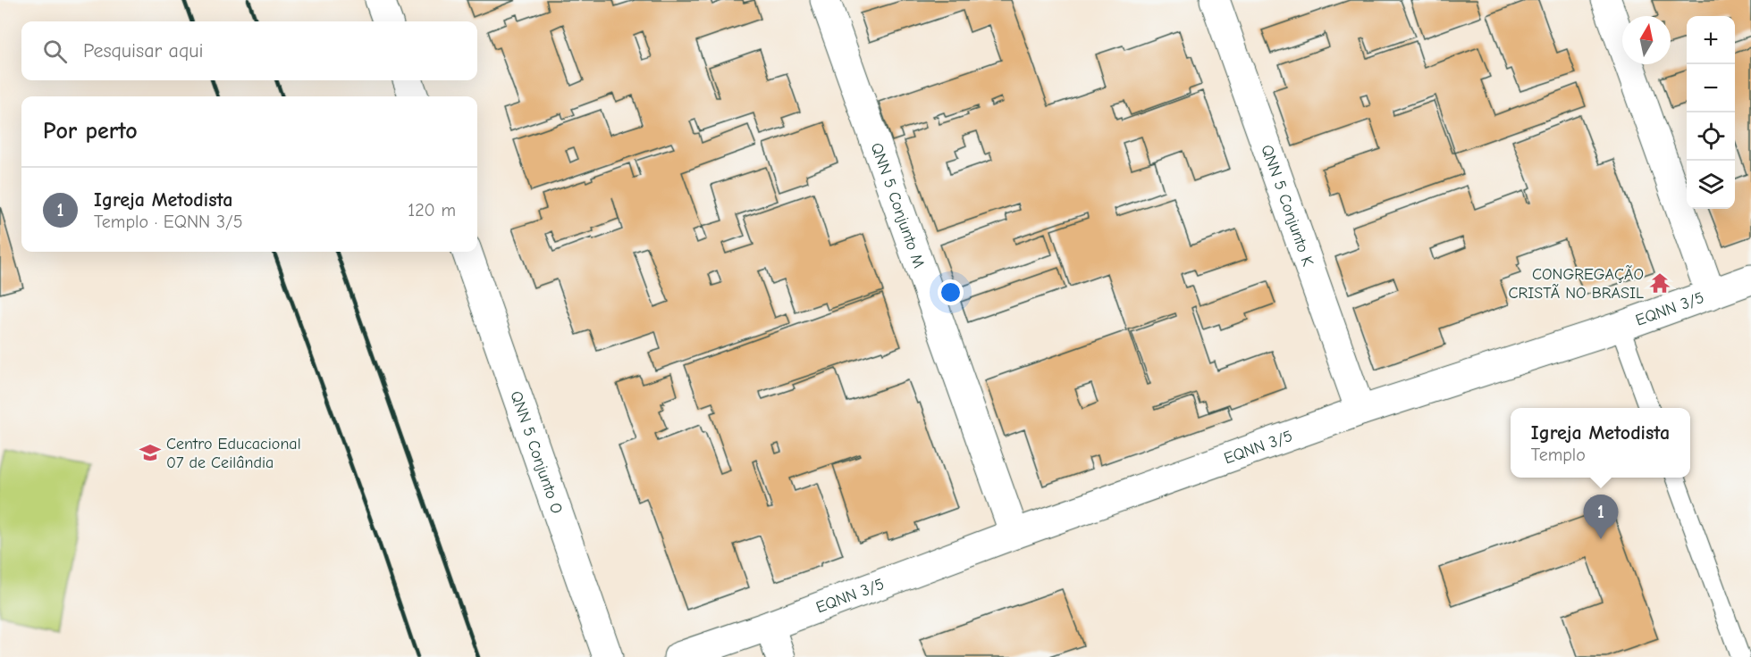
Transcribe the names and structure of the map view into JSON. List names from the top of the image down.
{
  "streets": {
    "street": [
      "QNN 5 Conjunto K",
      "QNN 5 Conjunto M",
      "EQNN 3/5",
      "QNN 5 Conjunto O"
    ]
  },
  "crossings": [
    ["QNN 5 Conjunto K", "EQNN 3/5"],
    ["QNN 5 Conjunto M", "EQNN 3/5"]
  ],
  "places": {
    "temple": ["CONGREGAÇÃO CRISTÃ NO BRASIL"],
    "school or university": ["Centro Educacional 07 de Ceilândia"]
  },
  "north": "top",
  "page": {
    "map_buttons": ["+", "−"],
    "search": "Pesquisar aqui",
    "heading": "Por perto",
    "list": [
      {
        "mark": "1",
        "name": "Igreja Metodista",
        "note": "Templo · EQNN 3/5",
        "value": "120 m"
      }
    ],
    "popup": ["Igreja Metodista", "Templo"],
    "pins": "1"
  }
}
